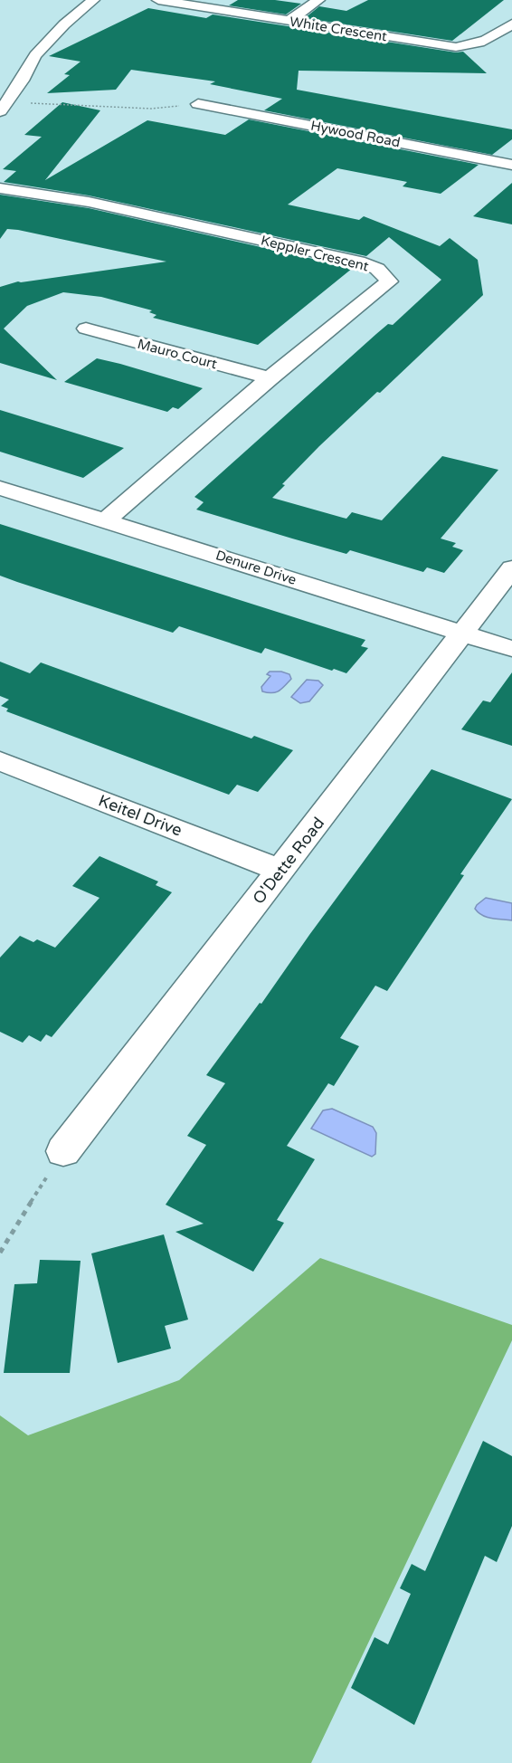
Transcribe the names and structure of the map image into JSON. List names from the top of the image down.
{
  "streets": {
    "street": [
      "White Crescent",
      "Hywood Road",
      "Keppler Crescent",
      "Mauro Court",
      "Denure Drive",
      "Keitel Drive",
      "O'Dette Road"
    ]
  },
  "crossings": [
    ["Keppler Crescent", "Mauro Court"],
    ["Keppler Crescent", "Denure Drive"],
    ["Denure Drive", "O'Dette Road"],
    ["Keitel Drive", "O'Dette Road"]
  ]
}
